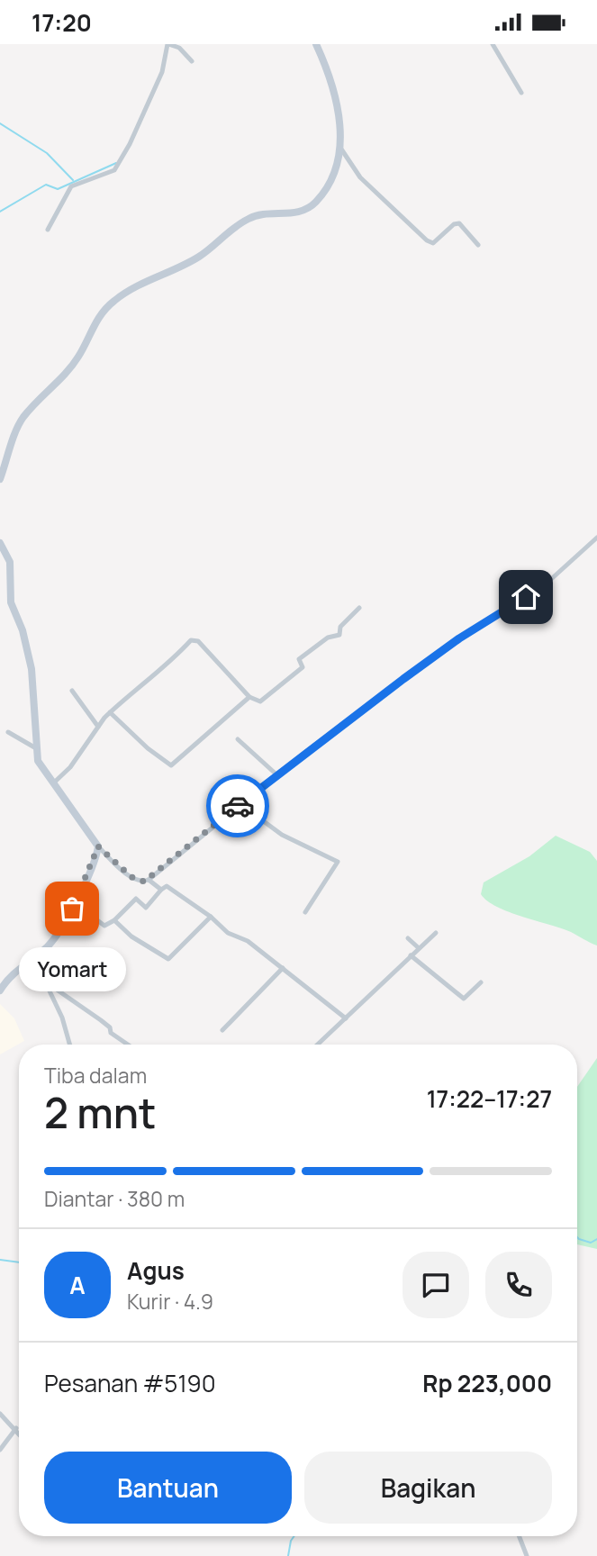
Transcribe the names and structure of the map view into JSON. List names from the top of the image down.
{
  "places": ["Yomart"],
  "page": {
    "status": "17:20",
    "bubble": "Yomart",
    "heading": ["2 mnt", "Tiba dalam", "17:22–17:27"],
    "panel": [
      "Agus",
      "Kurir · 4.9",
      "Pesanan #5190",
      "Rp 223,000"
    ],
    "bar": "Diantar · 380 m",
    "round": "A",
    "buttons": ["Bantuan", "Bagikan"]
  }
}
